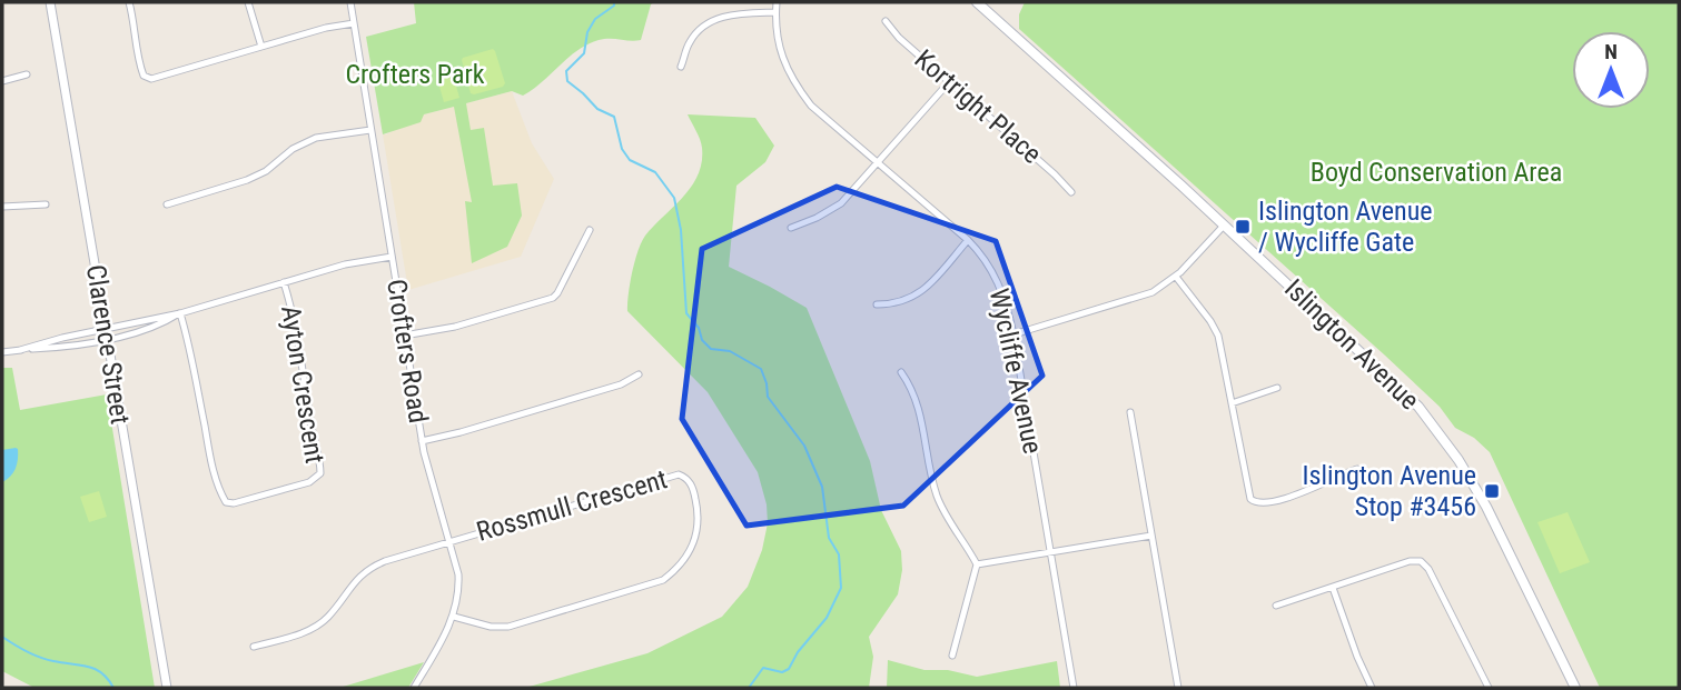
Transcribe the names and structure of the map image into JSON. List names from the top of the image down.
{
  "streets": {
    "main road": ["Islington Avenue"],
    "street": [
      "Kortright Place",
      "Clarence Street",
      "Crofters Road",
      "Wycliffe Avenue",
      "Ayton Crescent",
      "Rossmull Crescent"
    ]
  },
  "crossings": [
    ["Crofters Road", "Rossmull Crescent"]
  ],
  "parks": ["Crofters Park", "Boyd Conservation Area"],
  "places": {
    "transit": ["Islington Avenue / Wycliffe Gate", "Islington Avenue Stop #3456"]
  },
  "north": "top"
}
